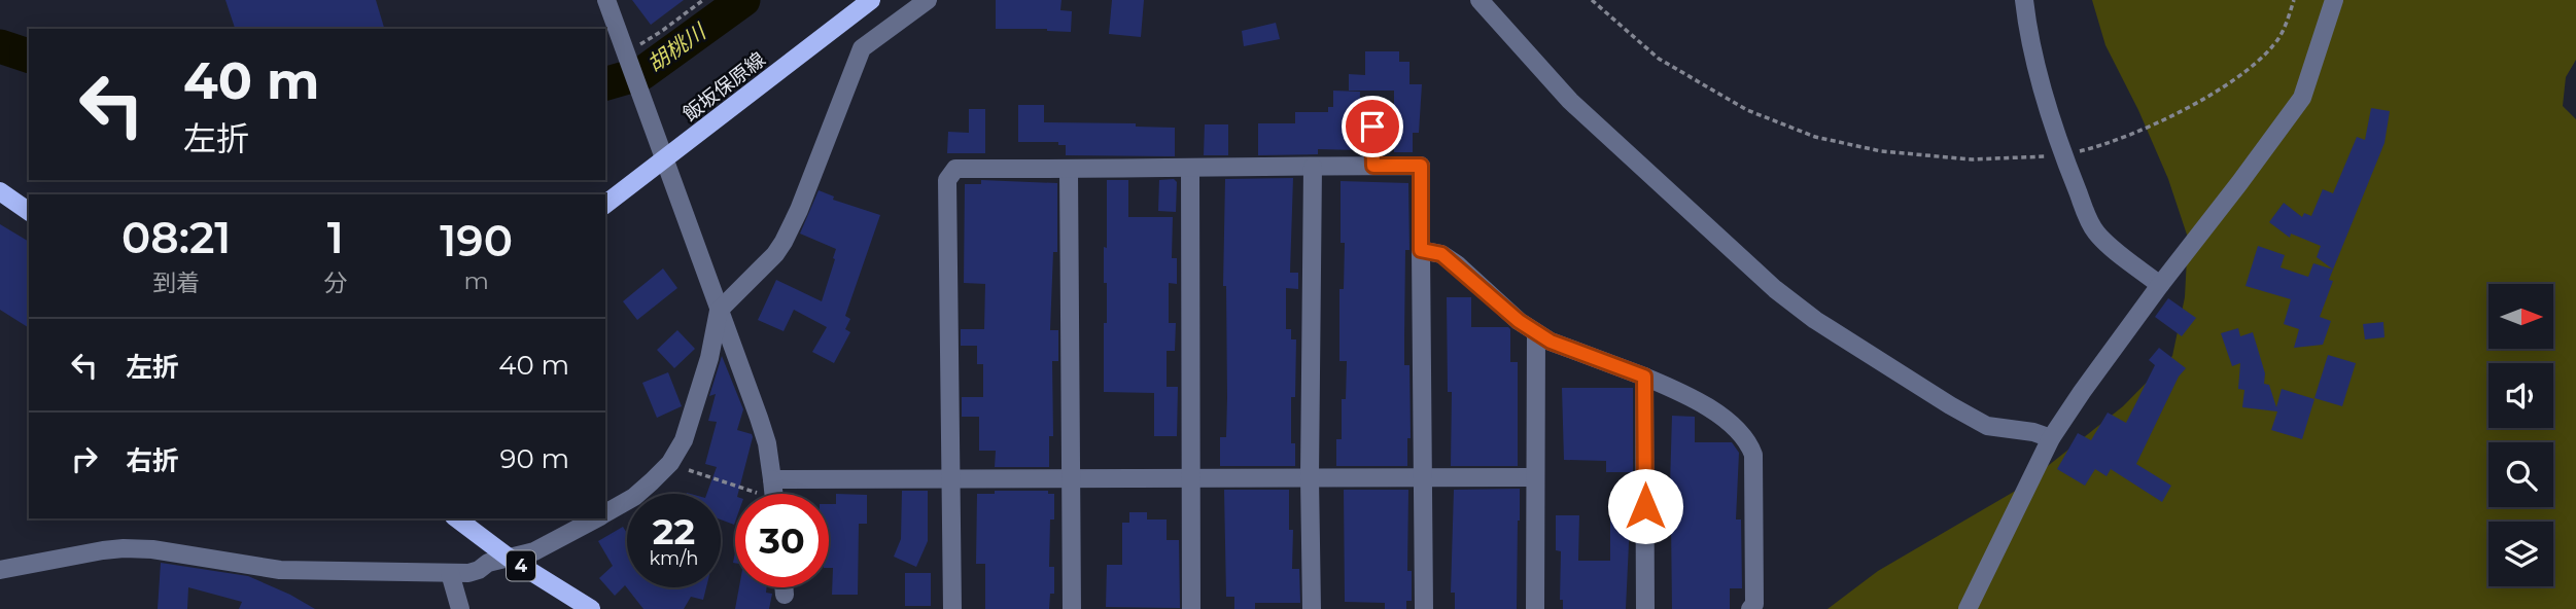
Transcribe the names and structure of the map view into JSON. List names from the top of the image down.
{
  "streets": {
    "main road": ["飯坂保原線", "4"]
  },
  "water": ["胡桃川"],
  "north": "right",
  "page": {
    "turn": ["40 m", "左折"],
    "eta": [
      "08:21",
      "到着",
      "1",
      "分",
      "190",
      "m"
    ],
    "list": [
      {
        "name": "左折",
        "value": "40 m"
      },
      {
        "name": "右折",
        "value": "90 m"
      }
    ],
    "speed": "22 km/h",
    "limit": "30"
  }
}
